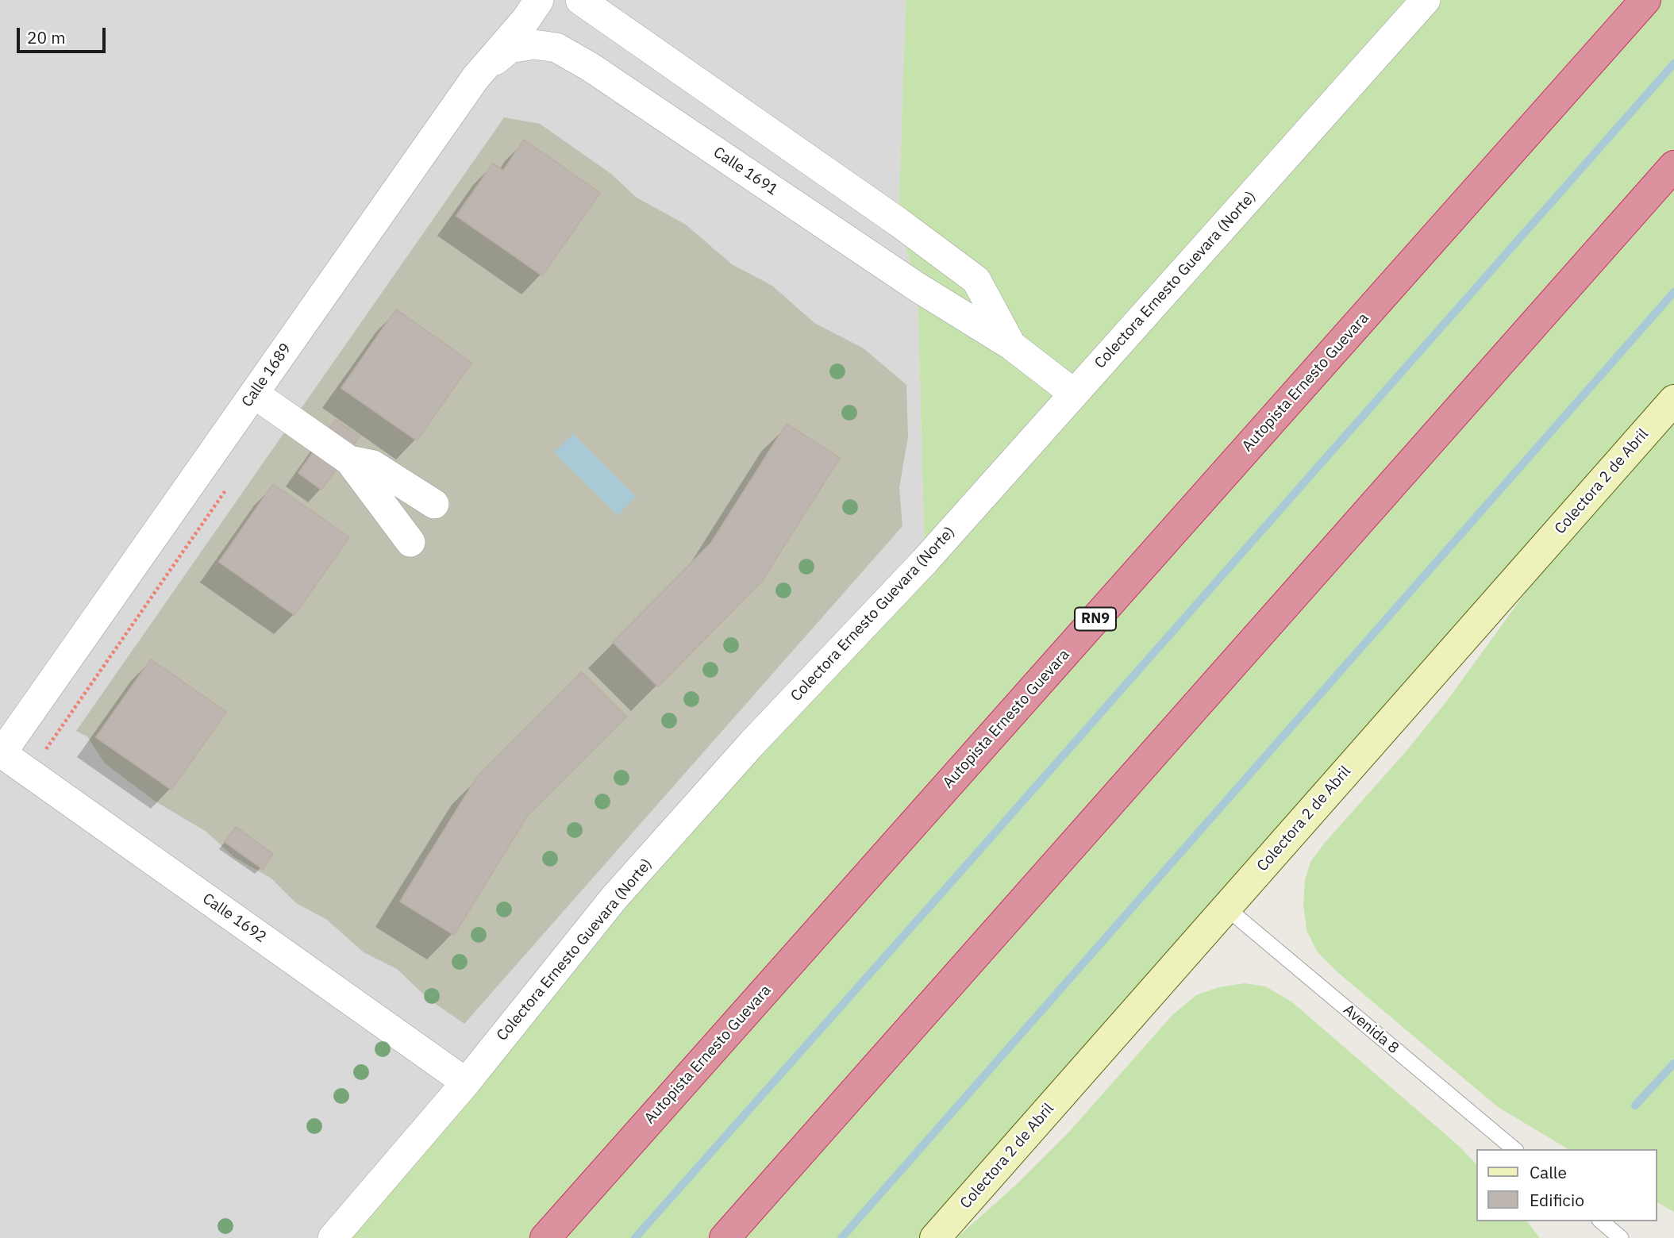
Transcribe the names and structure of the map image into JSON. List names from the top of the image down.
{
  "streets": {
    "highway": ["Autopista Ernesto Guevara", "RN9"],
    "main road": ["Colectora 2 de Abril"],
    "street": [
      "Calle 1691",
      "Colectora Ernesto Guevara (Norte)",
      "Calle 1689",
      "Calle 1692"
    ],
    "lane": ["Avenida 8"]
  },
  "crossings": [
    ["Calle 1691", "Colectora Ernesto Guevara (Norte)"],
    ["Calle 1691", "Calle 1689"],
    ["Colectora Ernesto Guevara (Norte)", "Calle 1692"],
    ["Calle 1689", "Calle 1692"],
    ["Colectora 2 de Abril", "Avenida 8"]
  ],
  "legend": ["Calle", "Edificio"],
  "scale_bar": "20 m"
}
